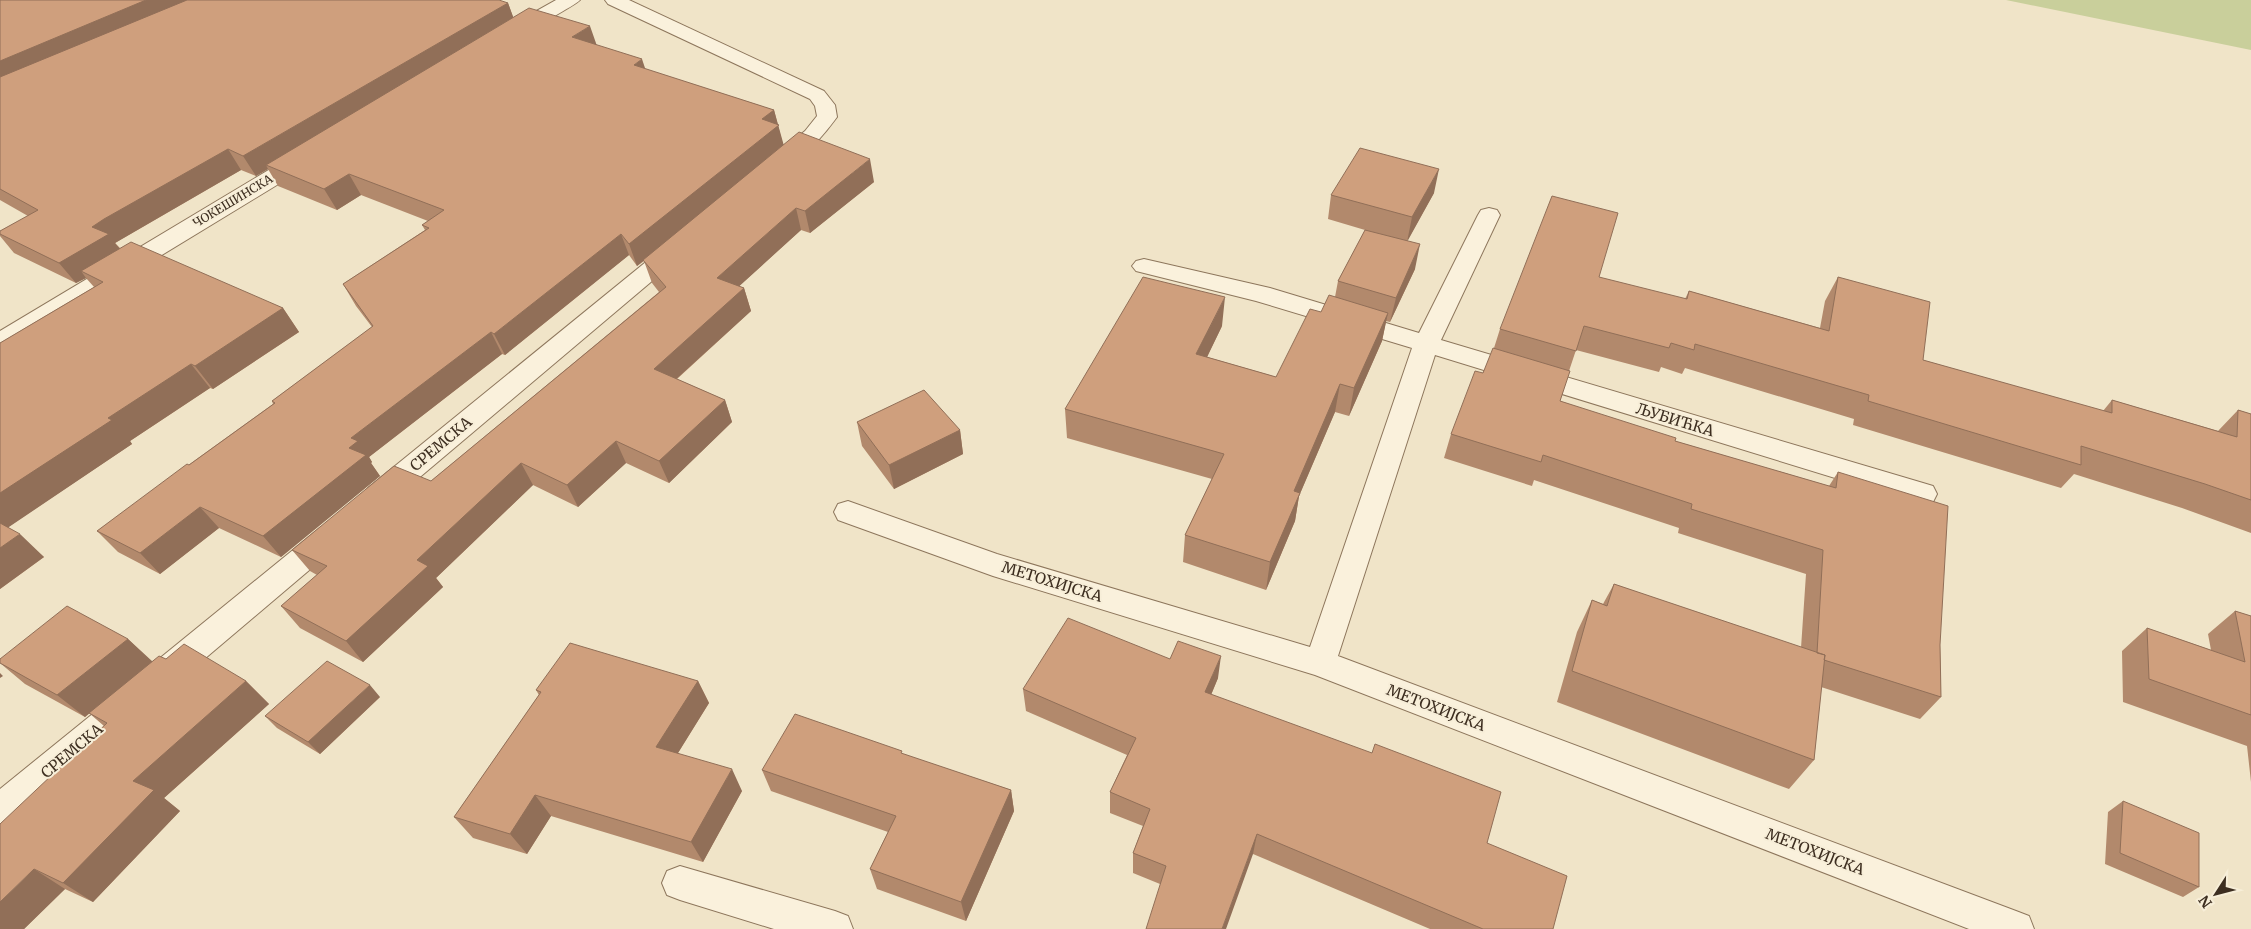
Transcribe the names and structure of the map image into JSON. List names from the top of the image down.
{
  "streets": {
    "street": [
      "ЧОКЕШИНСКА",
      "ЉУБИЋКА",
      "СРЕМСКА",
      "МЕТОХИЈСКА"
    ]
  },
  "north": "bottom left"
}
